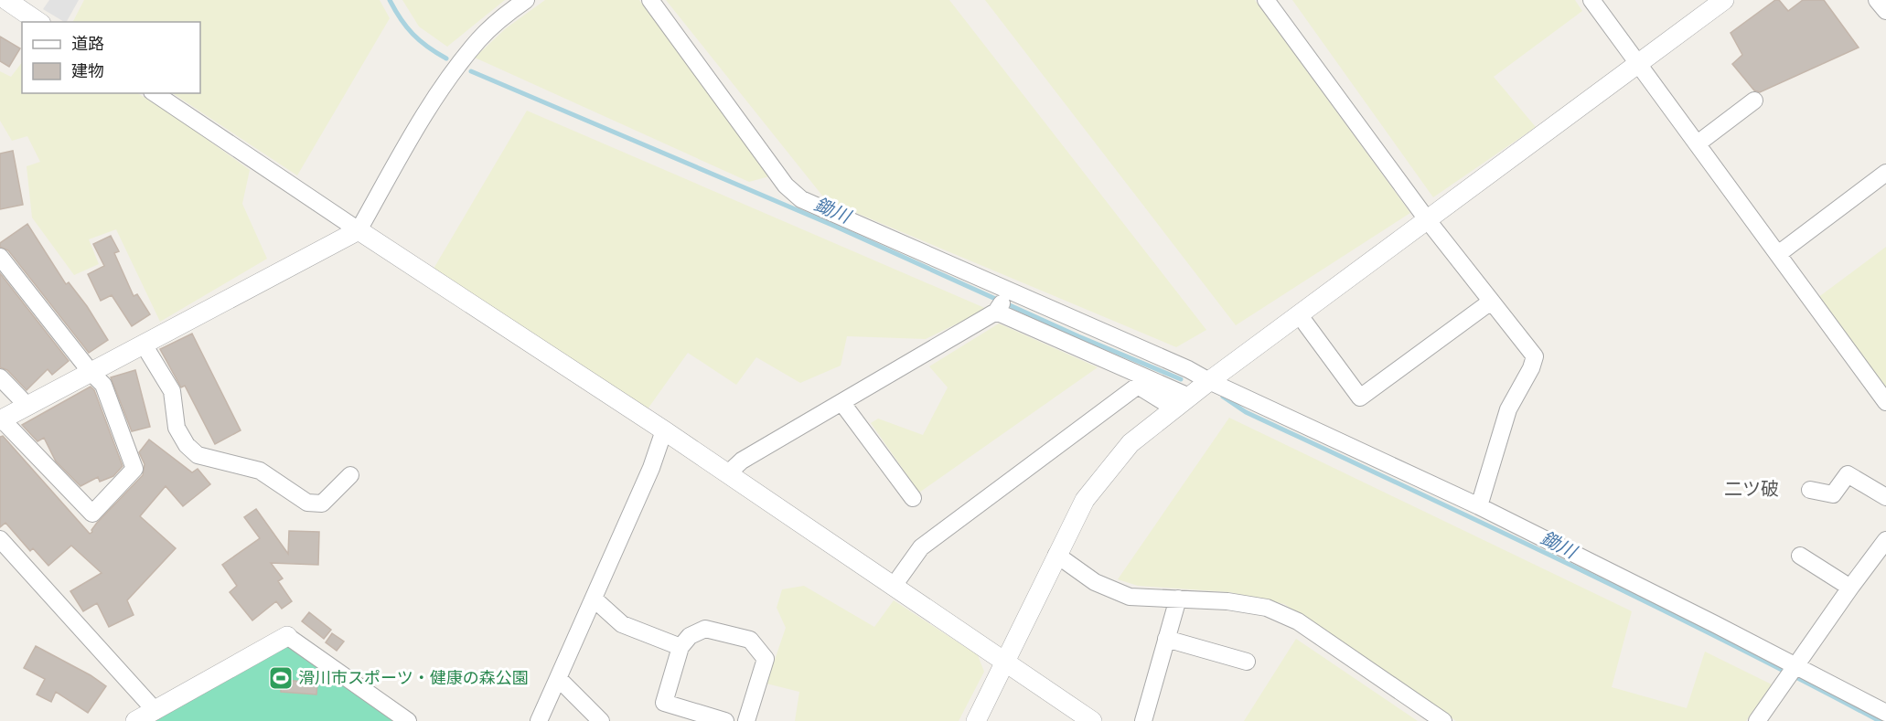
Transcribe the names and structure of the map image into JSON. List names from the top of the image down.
{
  "districts": ["二ツ破"],
  "water": ["鋤川"],
  "places": {
    "sports": ["滑川市スポーツ・健康の森公園"]
  },
  "legend": ["道路", "建物"]
}
